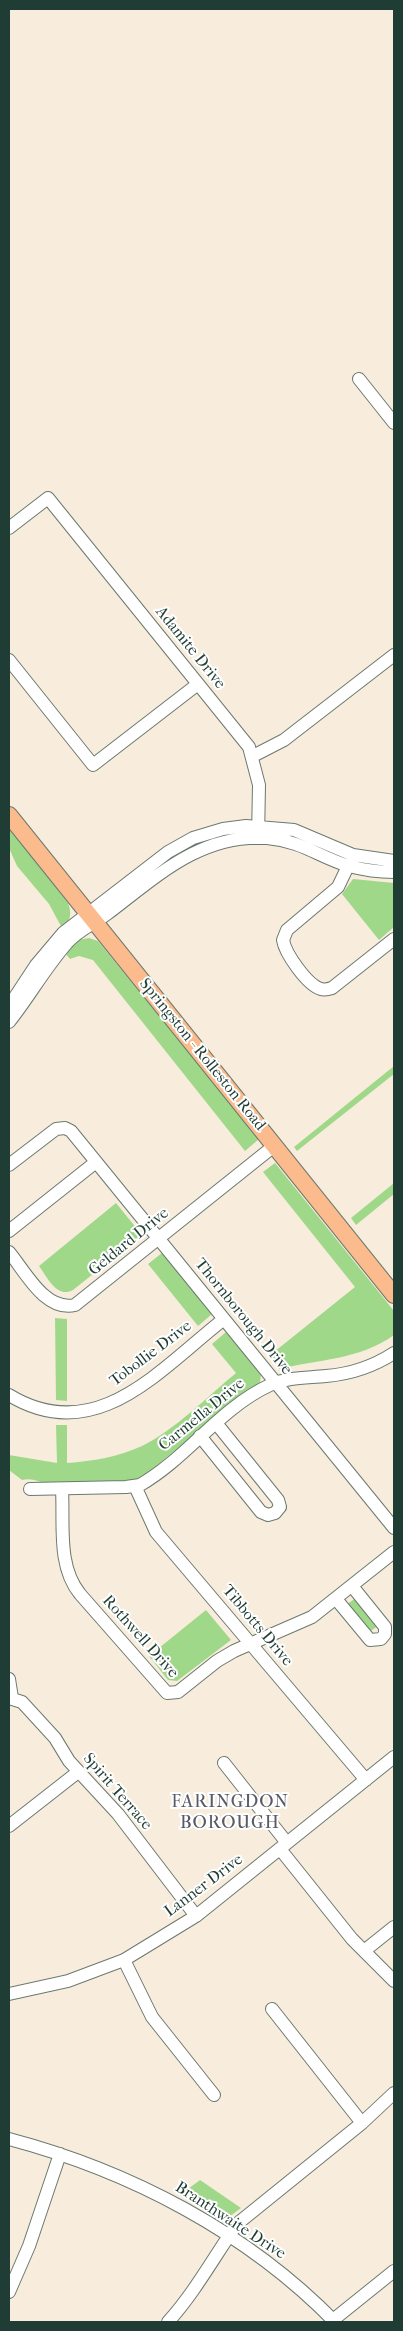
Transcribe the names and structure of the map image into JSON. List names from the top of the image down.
{
  "streets": {
    "main road": ["Springston - Rolleston Road"],
    "street": [
      "Adamite Drive",
      "Geldard Drive",
      "Thornborough Drive",
      "Tobollie Drive",
      "Carmella Drive",
      "Tibbotts Drive",
      "Rothwell Drive",
      "Spirit Terrace",
      "Lanner Drive",
      "Branthwaite Drive"
    ]
  },
  "crossings": [
    ["Springston - Rolleston Road", "Geldard Drive"],
    ["Geldard Drive", "Thornborough Drive"],
    ["Thornborough Drive", "Tobollie Drive"],
    ["Thornborough Drive", "Carmella Drive"],
    ["Carmella Drive", "Tibbotts Drive"],
    ["Carmella Drive", "Rothwell Drive"],
    ["Tibbotts Drive", "Rothwell Drive"],
    ["Tibbotts Drive", "Lanner Drive"],
    ["Spirit Terrace", "Lanner Drive"]
  ],
  "districts": ["FARINGDON BOROUGH"]
}
